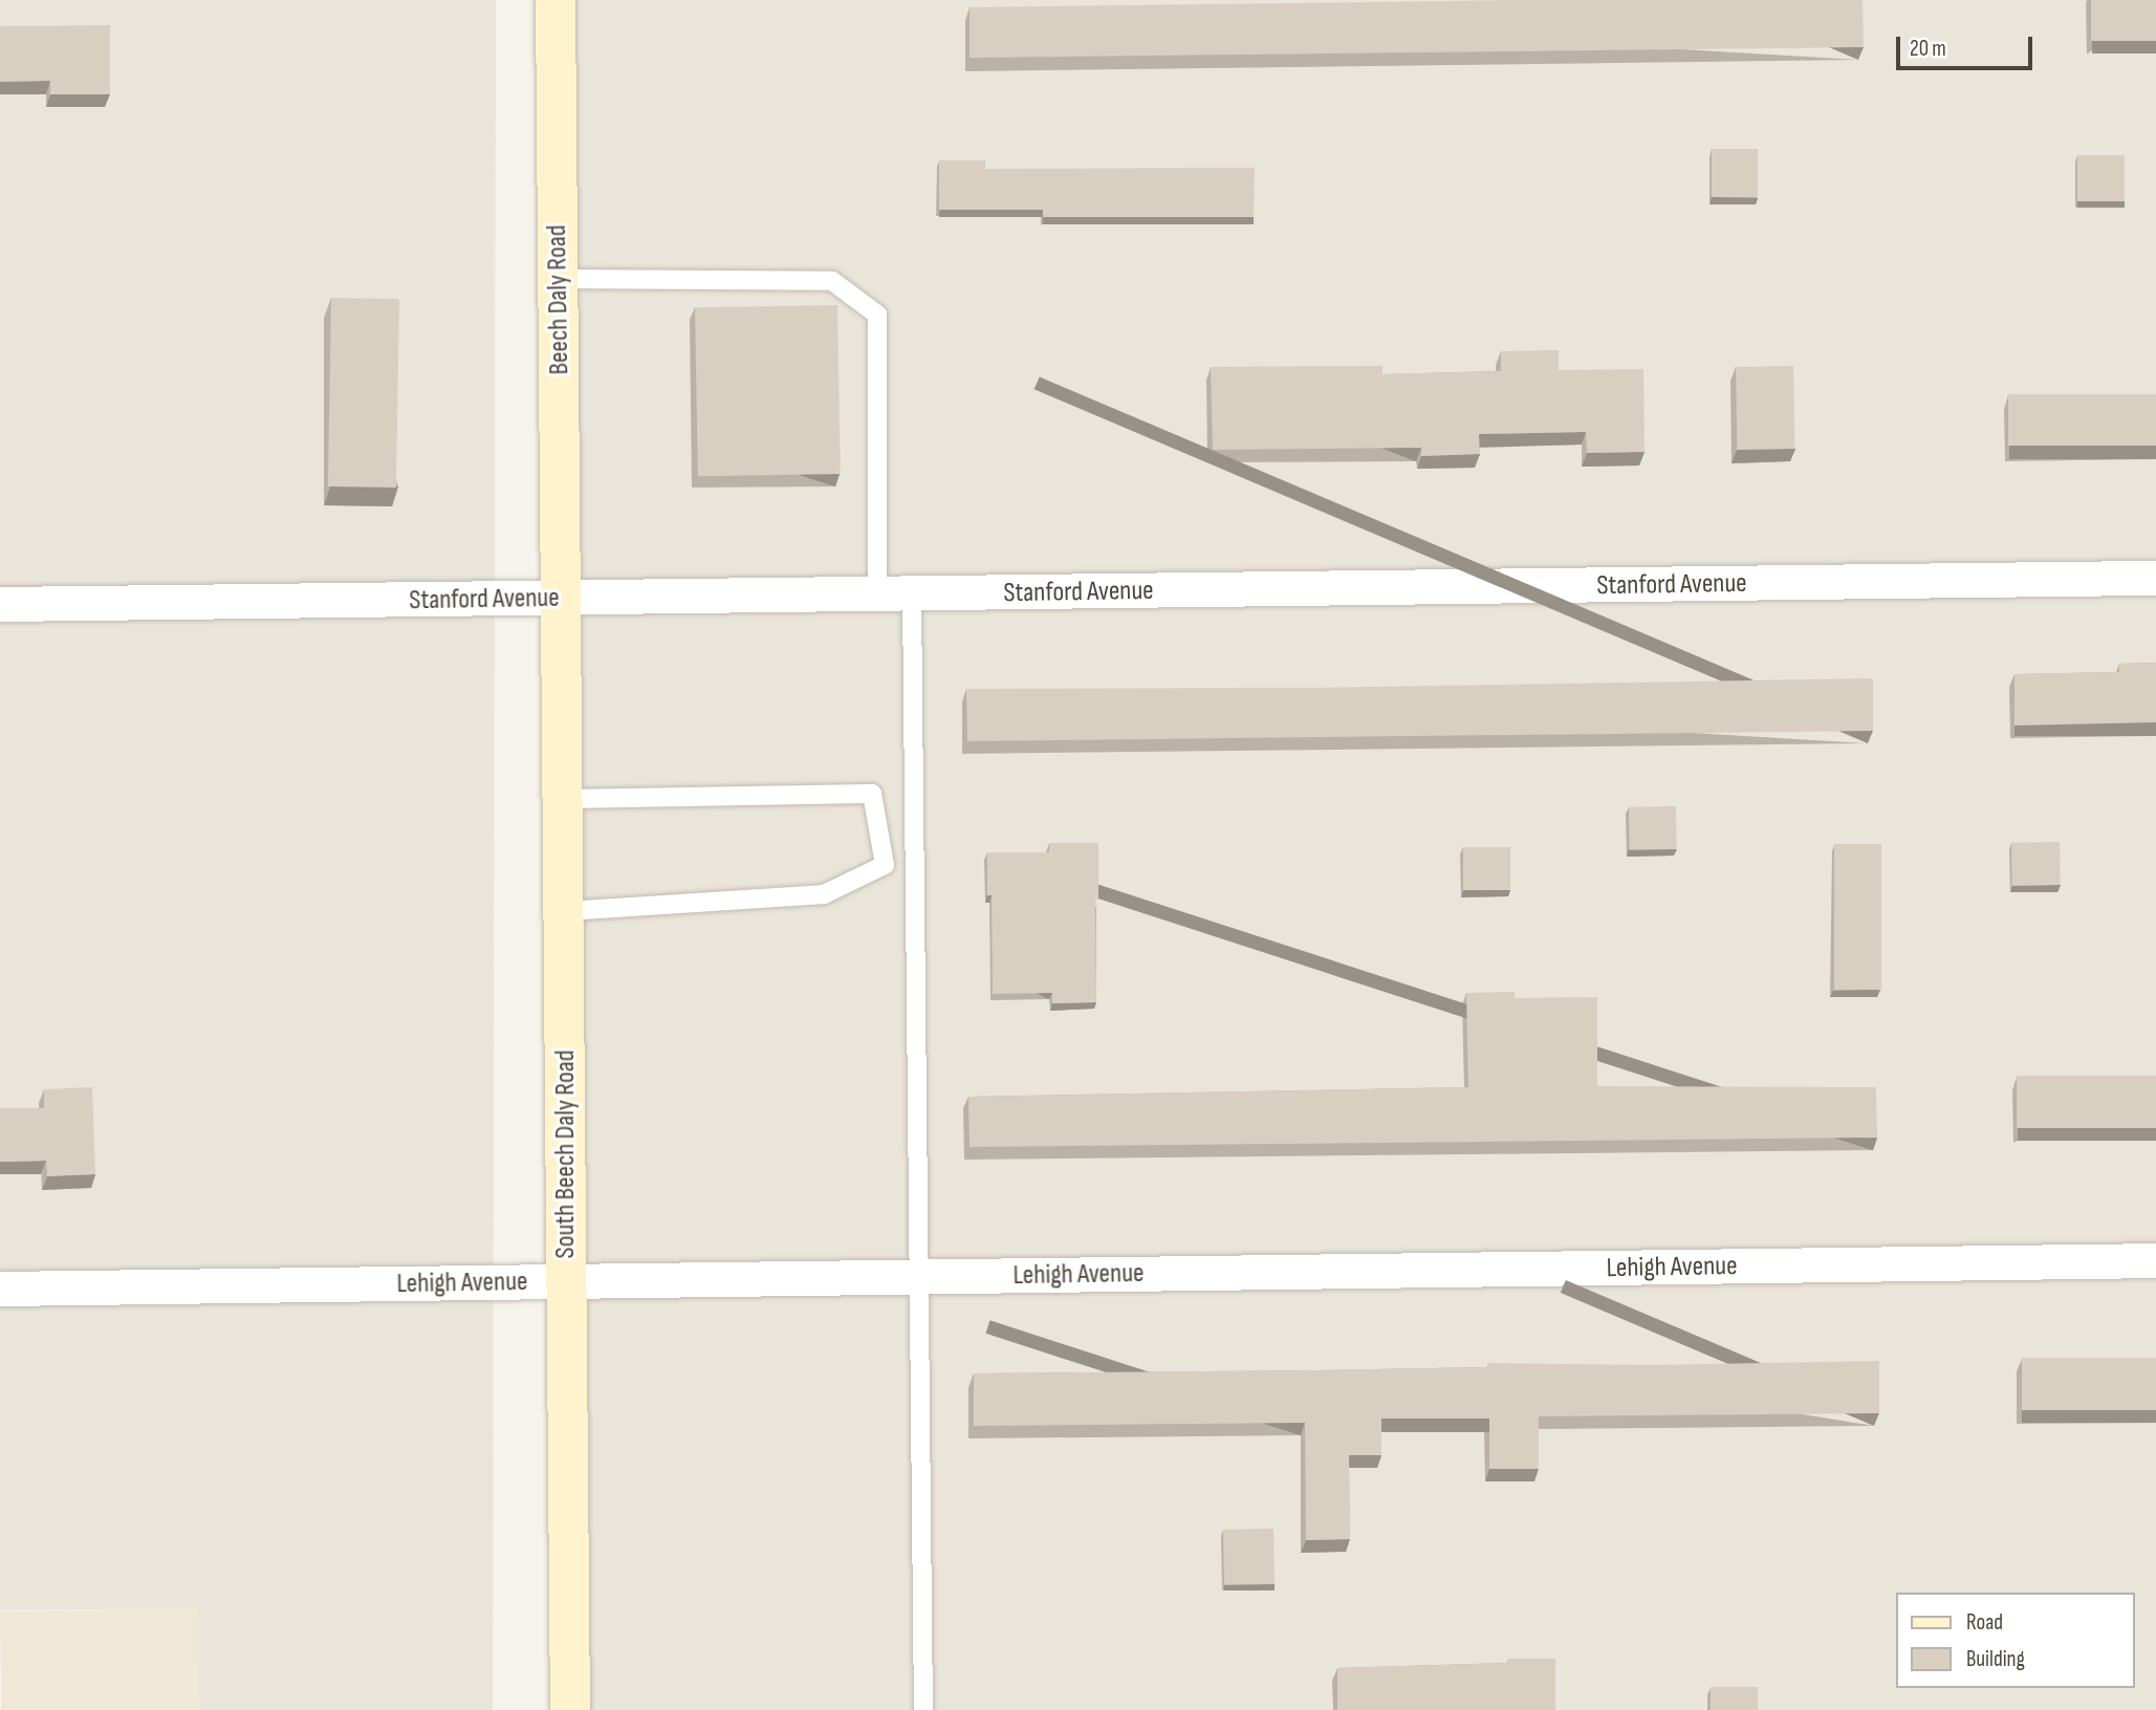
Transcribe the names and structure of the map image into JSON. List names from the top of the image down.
{
  "streets": {
    "main road": ["Beech Daly Road", "South Beech Daly Road"],
    "street": ["Stanford Avenue", "Lehigh Avenue"]
  },
  "crossings": [
    ["Beech Daly Road", "Stanford Avenue"],
    ["Beech Daly Road", "South Beech Daly Road"],
    ["Stanford Avenue", "South Beech Daly Road"],
    ["South Beech Daly Road", "Lehigh Avenue"]
  ],
  "legend": ["Road", "Building"],
  "scale_bar": "20 m"
}
